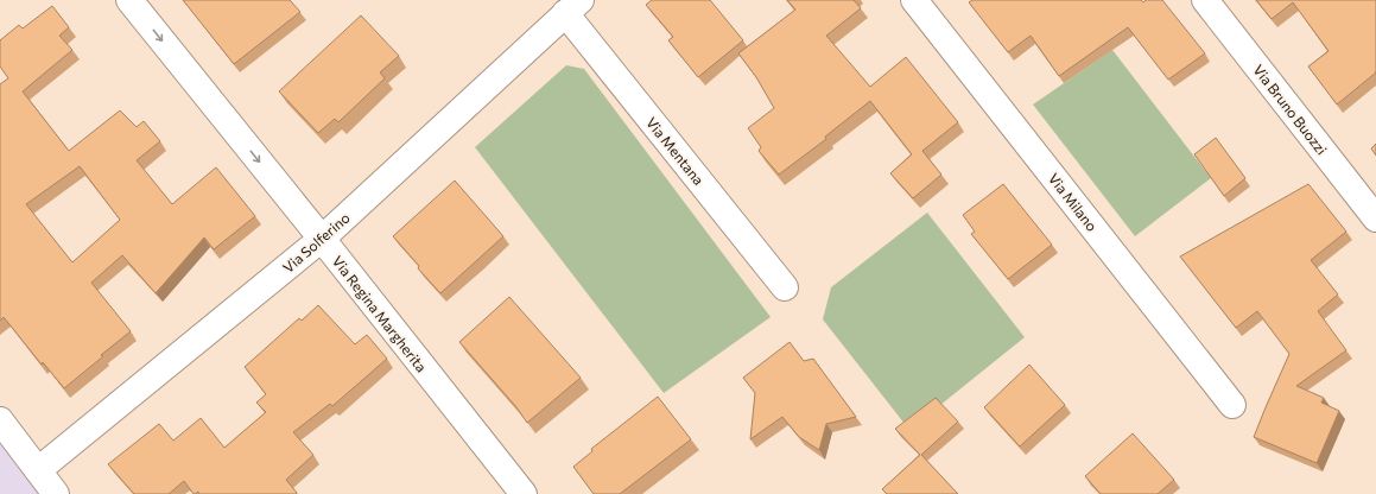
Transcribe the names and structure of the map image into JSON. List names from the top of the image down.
{
  "streets": {
    "street": [
      "Via Bruno Buozzi",
      "Via Mentana",
      "Via Milano",
      "Via Solferino",
      "Via Regina Margherita"
    ]
  },
  "crossings": [
    ["Via Mentana", "Via Solferino"],
    ["Via Solferino", "Via Regina Margherita"]
  ],
  "one_way": ["Via Regina Margherita"]
}
